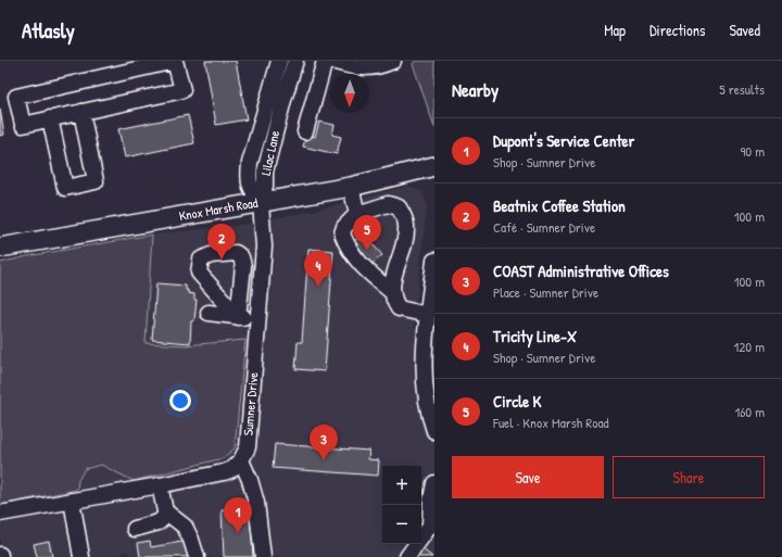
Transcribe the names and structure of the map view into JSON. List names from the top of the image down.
{
  "streets": {
    "main road": ["Knox Marsh Road"],
    "street": ["Lilac Lane", "Sumner Drive"]
  },
  "crossings": [
    ["Lilac Lane", "Knox Marsh Road"],
    ["Lilac Lane", "Sumner Drive"],
    ["Knox Marsh Road", "Sumner Drive"]
  ],
  "north": "bottom",
  "page": {
    "header": "Atlasly",
    "nav": ["Map", "Directions", "Saved"],
    "heading": ["Nearby", "5 results"],
    "list": [
      {
        "mark": "1",
        "name": "Dupont's Service Center",
        "note": "Shop · Sumner Drive",
        "value": "90 m"
      },
      {
        "mark": "2",
        "name": "Beatnix Coffee Station",
        "note": "Café · Sumner Drive",
        "value": "100 m"
      },
      {
        "mark": "3",
        "name": "COAST Administrative Offices",
        "note": "Place · Sumner Drive",
        "value": "100 m"
      },
      {
        "mark": "4",
        "name": "Tricity Line-X",
        "note": "Shop · Sumner Drive",
        "value": "120 m"
      },
      {
        "mark": "5",
        "name": "Circle K",
        "note": "Fuel · Knox Marsh Road",
        "value": "160 m"
      }
    ],
    "pins": [
      "5",
      "2",
      "4",
      "3",
      "1"
    ],
    "buttons": ["Save", "Share"],
    "map_buttons": ["+", "−"]
  }
}
